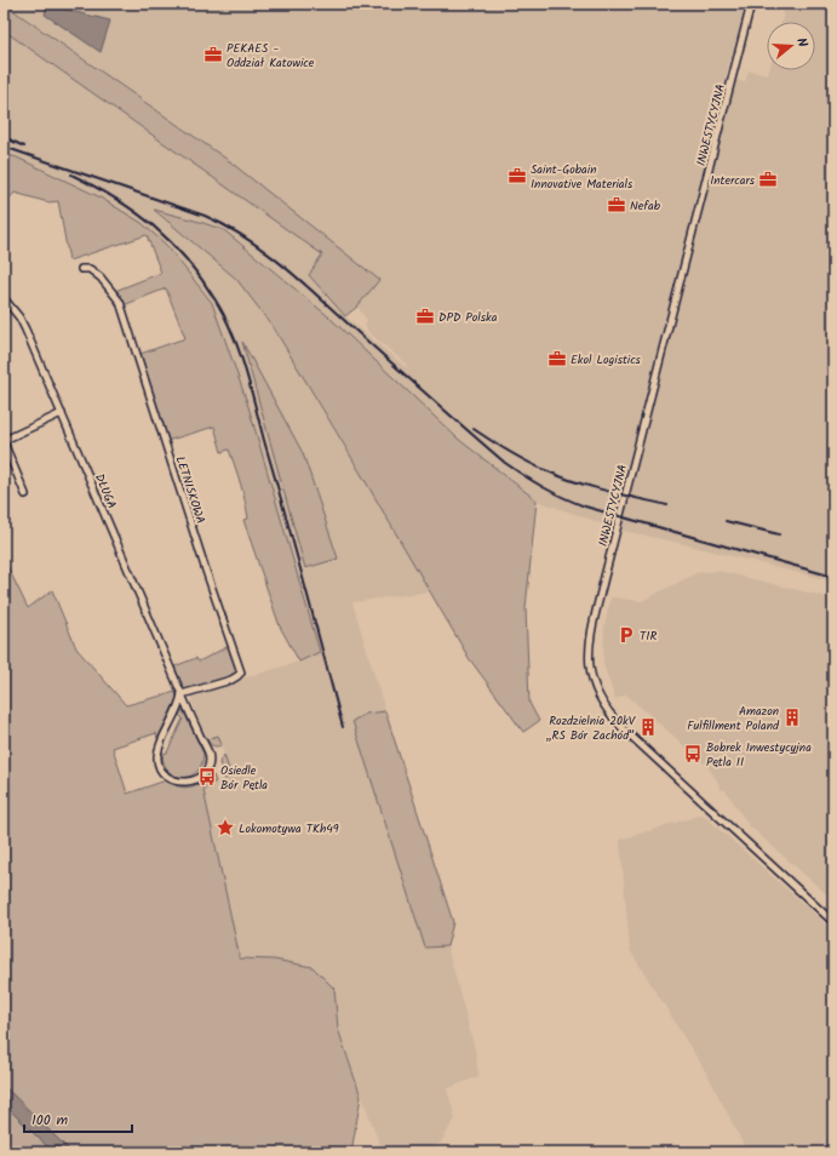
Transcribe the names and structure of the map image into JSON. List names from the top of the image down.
{
  "streets": {
    "street": ["INWESTYCYJNA", "LETNISKOWA", "DŁUGA"]
  },
  "crossings": [
    ["LETNISKOWA", "DŁUGA"]
  ],
  "places": {
    "office": [
      "PEKAES - Oddział Katowice",
      "Saint-Gobain Innovative Materials",
      "Intercars",
      "Nefab",
      "DPD Polska",
      "Ekol Logistics"
    ],
    "parking": ["TIR"],
    "building": ["Amazon Fulfillment Poland", "Rozdzielnia 20kV „RS Bór Zachód”"],
    "bus stop": ["Bobrek Inwestycyjna Pętla II", "Osiedle Bór Pętla"],
    "place": ["Lokomotywa TKh49"]
  },
  "scale_bar": "100 m",
  "north": "right"
}
